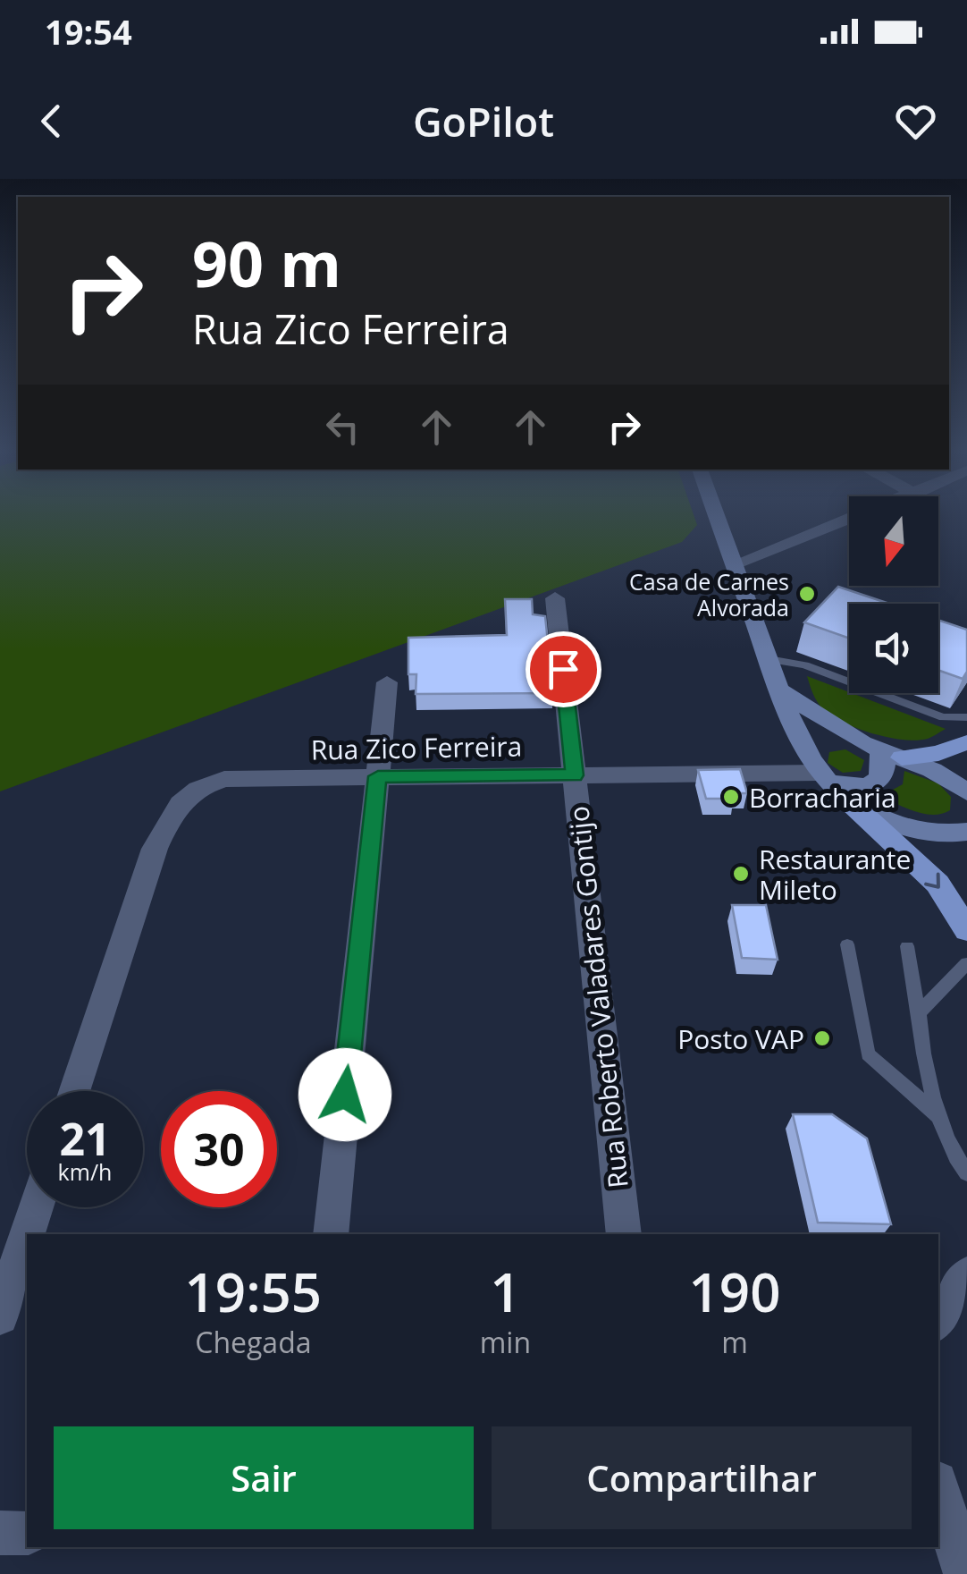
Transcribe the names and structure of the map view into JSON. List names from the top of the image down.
{
  "streets": {
    "street": ["Rua Zico Ferreira", "Rua Roberto Valadares Gontijo"]
  },
  "crossings": [
    ["Rua Zico Ferreira", "Rua Roberto Valadares Gontijo"]
  ],
  "places": [
    "Casa de Carnes Alvorada",
    "Borracharia",
    "Restaurante Mileto",
    "Posto VAP"
  ],
  "north": "bottom",
  "page": {
    "status": "19:54",
    "header": "GoPilot",
    "turn": ["90 m", "Rua Zico Ferreira"],
    "speed": "21 km/h",
    "limit": "30",
    "eta": [
      "19:55",
      "Chegada",
      "1",
      "min",
      "190",
      "m"
    ],
    "buttons": ["Sair", "Compartilhar"]
  }
}
